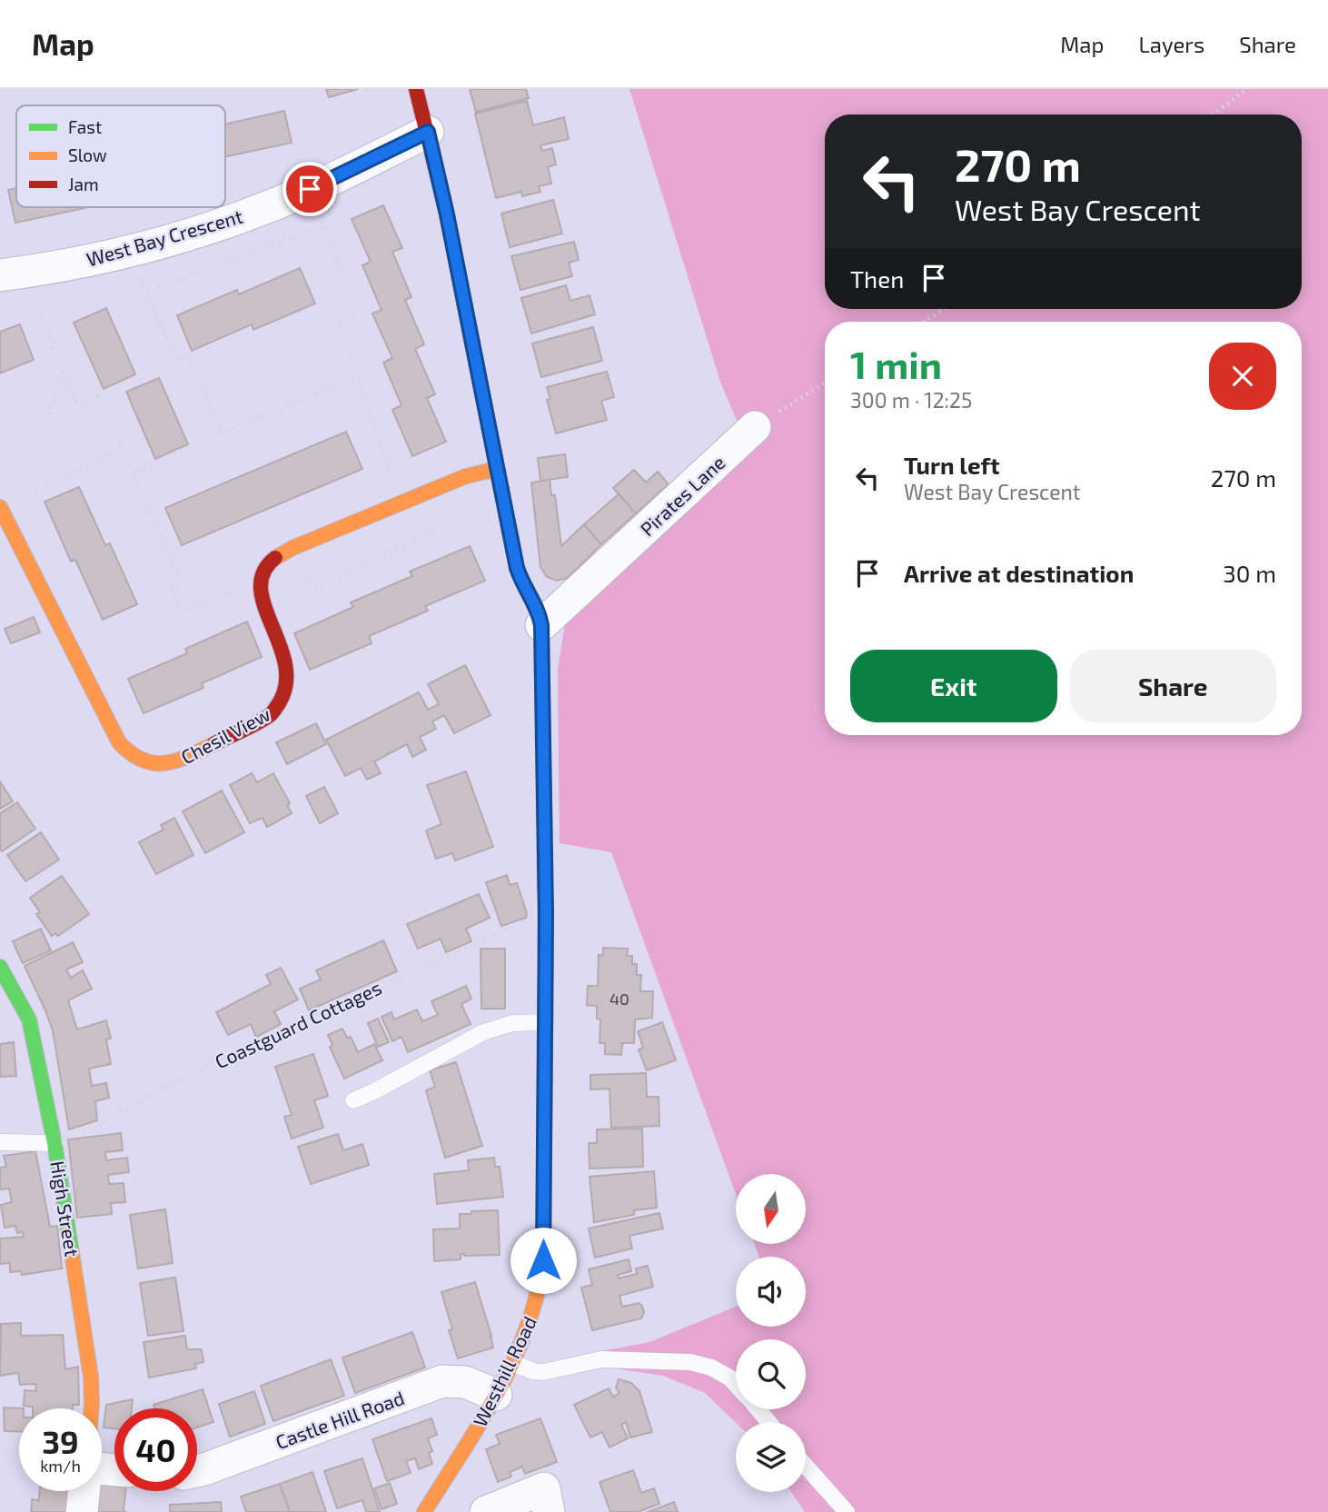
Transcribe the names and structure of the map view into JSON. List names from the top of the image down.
{
  "streets": {
    "street": [
      "West Bay Crescent",
      "Pirates Lane",
      "Chesil View",
      "High Street",
      "Westhill Road",
      "Castle Hill Road"
    ],
    "path": ["Coastguard Cottages"]
  },
  "crossings": [
    ["West Bay Crescent", "Westhill Road"],
    ["Pirates Lane", "Westhill Road"],
    ["Coastguard Cottages", "High Street"],
    ["Coastguard Cottages", "Westhill Road"],
    ["Westhill Road", "Castle Hill Road"]
  ],
  "house_numbers": ["40"],
  "legend": ["Fast", "Slow", "Jam"],
  "north": "bottom",
  "page": {
    "header": "Map",
    "nav": ["Map", "Layers", "Share"],
    "turn": ["270 m", "West Bay Crescent"],
    "then": "Then",
    "heading": ["1 min", "300 m · 12:25"],
    "list": [
      {
        "name": "Turn left",
        "note": "West Bay Crescent",
        "value": "270 m"
      },
      {
        "name": "Arrive at destination",
        "value": "30 m"
      }
    ],
    "buttons": ["Exit", "Share"],
    "speed": "39 km/h",
    "limit": "40"
  }
}
